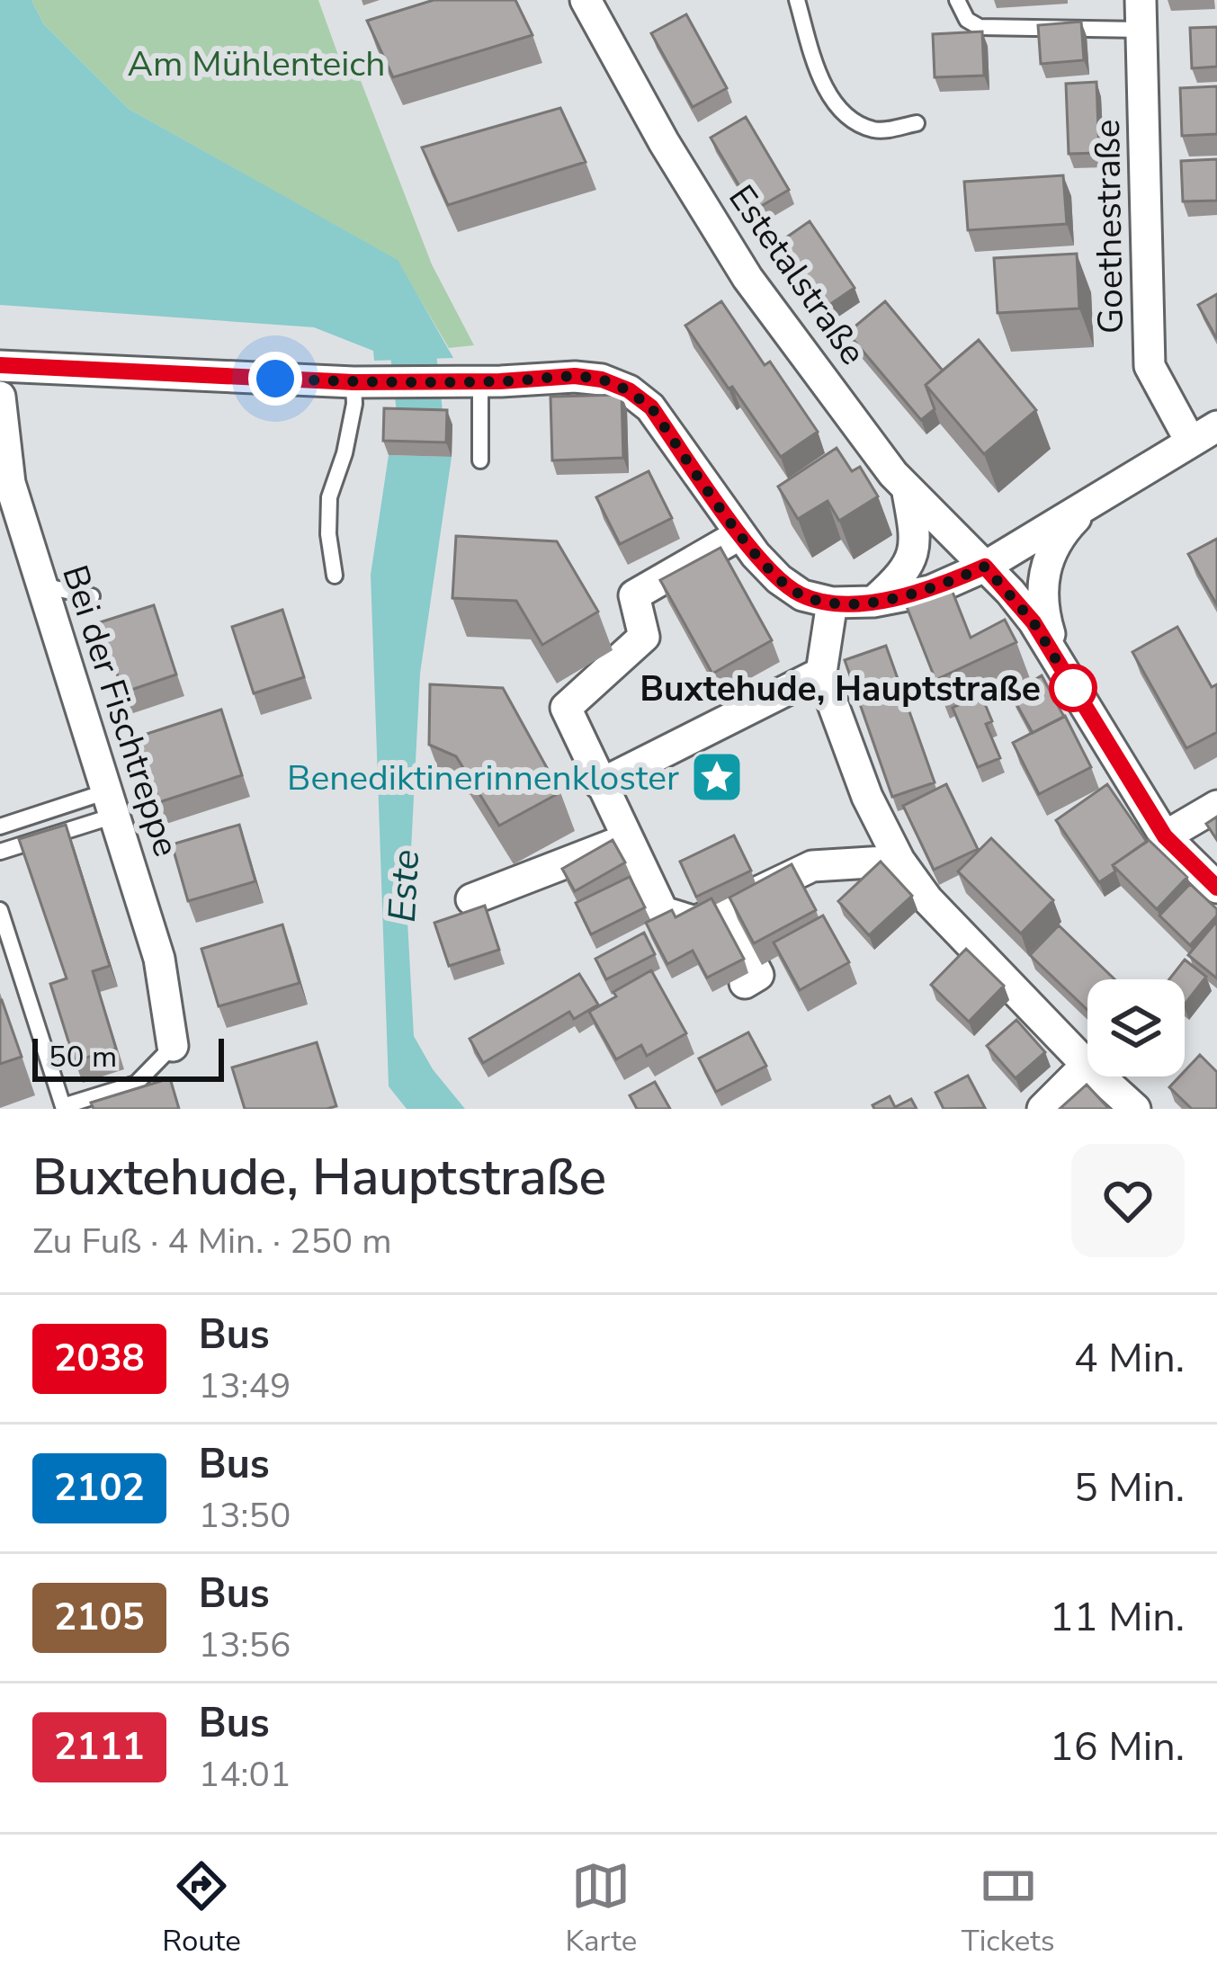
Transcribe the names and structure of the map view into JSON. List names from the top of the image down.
{
  "streets": {
    "street": ["Goethestraße", "Estetalstraße", "Bei der Fischtreppe"]
  },
  "water": ["Este"],
  "parks": ["Am Mühlenteich"],
  "places": {
    "other": ["Buxtehude, Hauptstraße"],
    "place": ["Benediktinerinnenkloster"]
  },
  "lines": ["bus line 2038"],
  "scale_bar": "50 m",
  "page": {
    "scale": "50 m",
    "heading": ["Buxtehude, Hauptstraße", "Zu Fuß · 4 Min. · 250 m"],
    "list": [
      {
        "mark": "2038",
        "name": "Bus",
        "note": "13:49",
        "value": "4 Min."
      },
      {
        "mark": "2102",
        "name": "Bus",
        "note": "13:50",
        "value": "5 Min."
      },
      {
        "mark": "2105",
        "name": "Bus",
        "note": "13:56",
        "value": "11 Min."
      },
      {
        "mark": "2111",
        "name": "Bus",
        "note": "14:01",
        "value": "16 Min."
      }
    ],
    "tabs": ["Route", "Karte", "Tickets"]
  }
}
